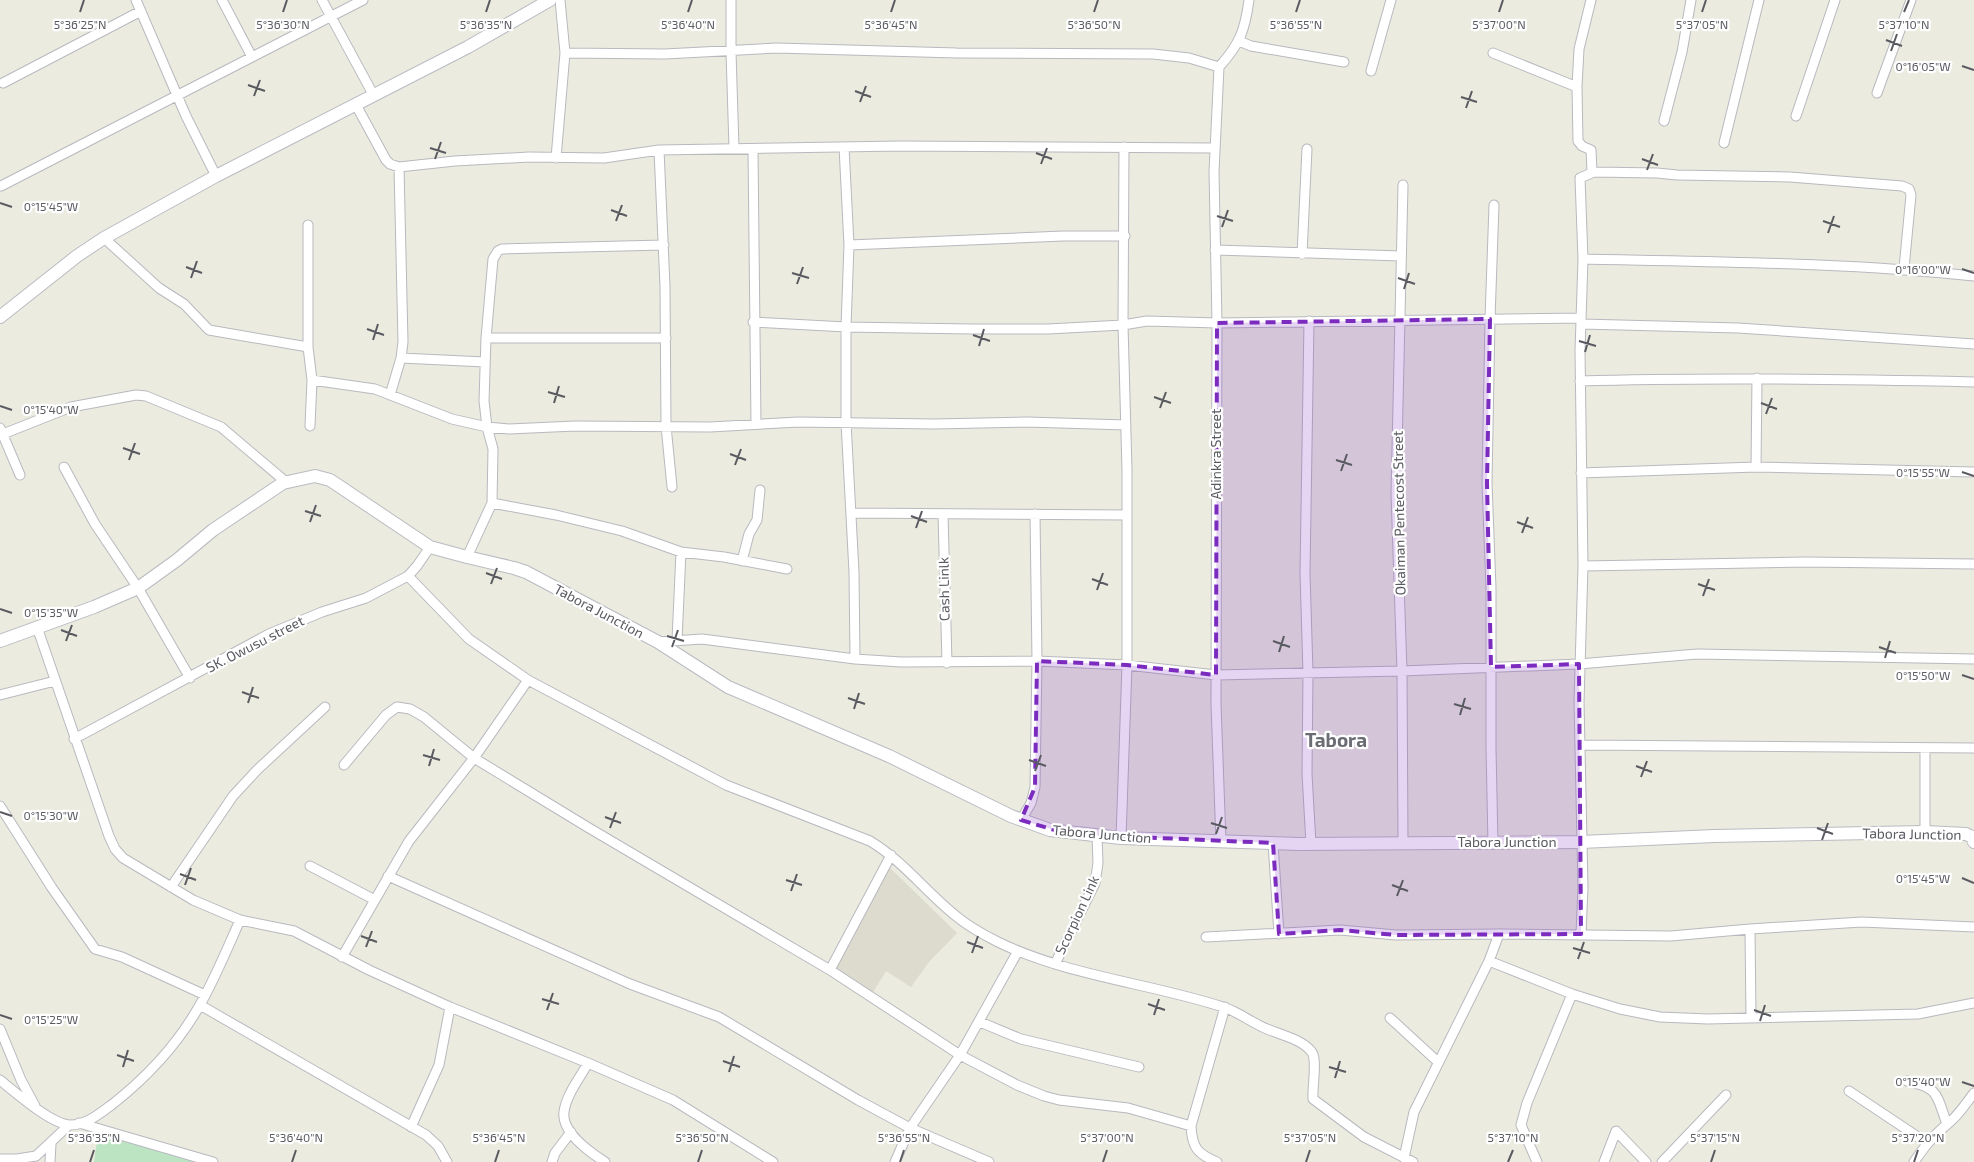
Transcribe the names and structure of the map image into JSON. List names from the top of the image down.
{
  "streets": {
    "street": [
      "Adinkra Street",
      "Okaiman Pentecost Street",
      "Cash Linlk",
      "Tabora Junction",
      "SK. Owusu street",
      "Scorpion Link"
    ]
  },
  "crossings": [
    ["Adinkra Street", "Tabora Junction"],
    ["Okaiman Pentecost Street", "Tabora Junction"],
    ["Tabora Junction", "SK. Owusu street"],
    ["Tabora Junction", "Scorpion Link"]
  ],
  "districts": ["Tabora"],
  "coordinates": [
    "5°36'25\"N",
    "5°36'30\"N",
    "5°36'35\"N",
    "5°36'40\"N",
    "5°36'45\"N",
    "5°36'50\"N",
    "5°36'55\"N",
    "5°37'00\"N",
    "5°37'05\"N",
    "5°37'10\"N",
    "0°16'05\"W",
    "0°15'45\"W",
    "0°16'00\"W",
    "0°15'40\"W",
    "0°15'55\"W",
    "0°15'35\"W",
    "0°15'50\"W",
    "0°15'30\"W",
    "0°15'25\"W",
    "5°37'15\"N",
    "5°37'20\"N"
  ]
}
